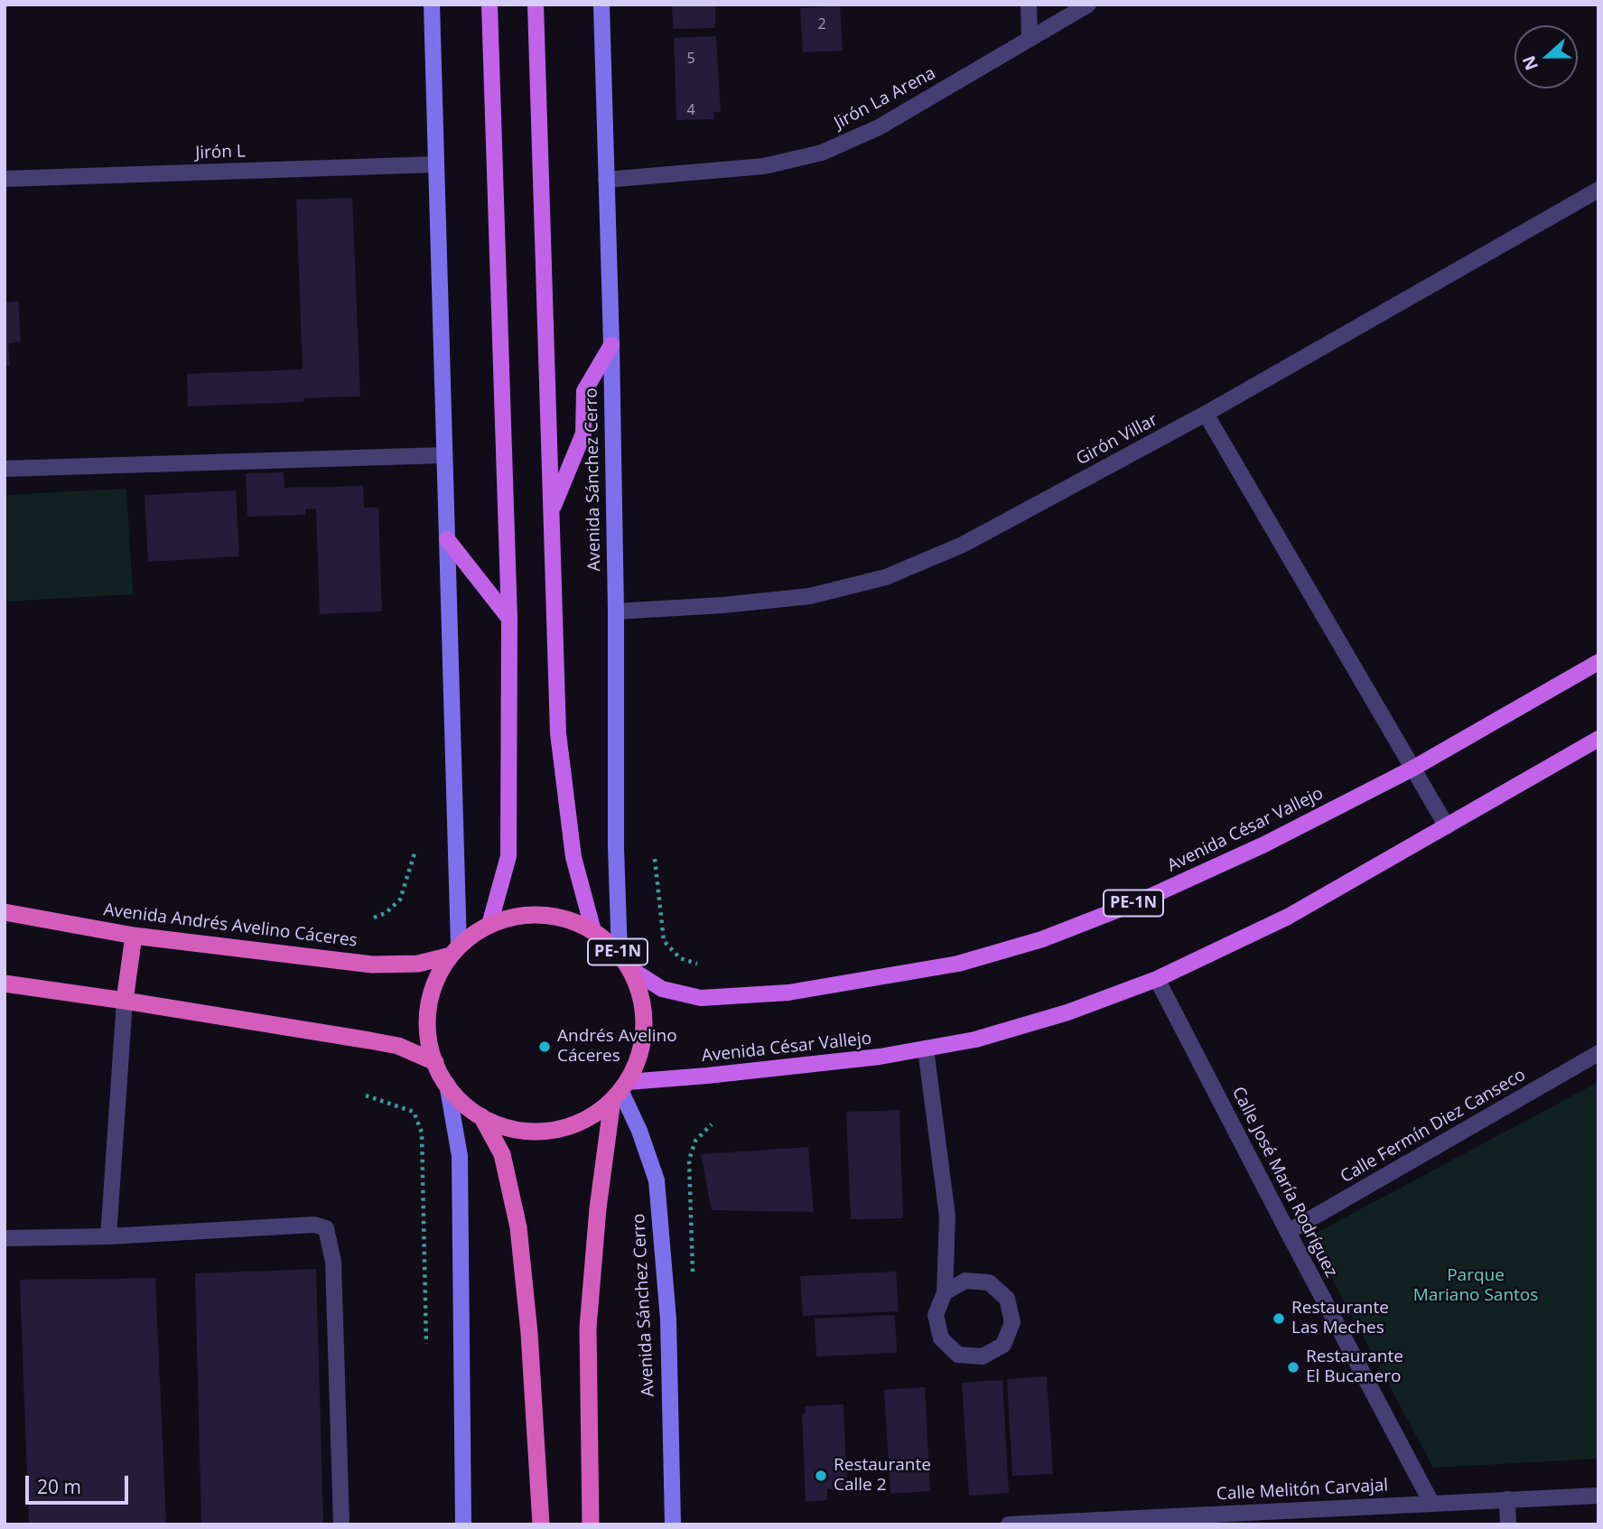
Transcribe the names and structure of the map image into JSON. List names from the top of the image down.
{
  "streets": {
    "highway": ["PE-1N", "Avenida Andrés Avelino Cáceres"],
    "main road": ["Avenida Sánchez Cerro", "Avenida César Vallejo"],
    "street": [
      "Jirón La Arena",
      "Jirón L",
      "Girón Villar",
      "Calle Fermín Diez Canseco",
      "Calle José María Rodríguez",
      "Calle Melitón Carvajal"
    ]
  },
  "crossings": [
    ["Jirón La Arena", "Avenida Sánchez Cerro"],
    ["Girón Villar", "Avenida Sánchez Cerro"],
    ["Avenida Sánchez Cerro", "Avenida César Vallejo"],
    ["Avenida Sánchez Cerro", "PE-1N"],
    ["Avenida Sánchez Cerro", "Avenida Andrés Avelino Cáceres"],
    ["Avenida César Vallejo", "PE-1N"],
    ["Avenida César Vallejo", "Avenida Andrés Avelino Cáceres"],
    ["Avenida César Vallejo", "Calle José María Rodríguez"],
    ["PE-1N", "Avenida Andrés Avelino Cáceres"],
    ["Calle Fermín Diez Canseco", "Calle José María Rodríguez"],
    ["Calle José María Rodríguez", "Calle Melitón Carvajal"]
  ],
  "parks": ["Parque Mariano Santos"],
  "places": [
    "Andrés Avelino Cáceres",
    "Restaurante Las Meches",
    "Restaurante El Bucanero",
    "Restaurante Calle 2"
  ],
  "house_numbers": ["2", "5", "4"],
  "scale_bar": "20 m",
  "north": "left"
}
